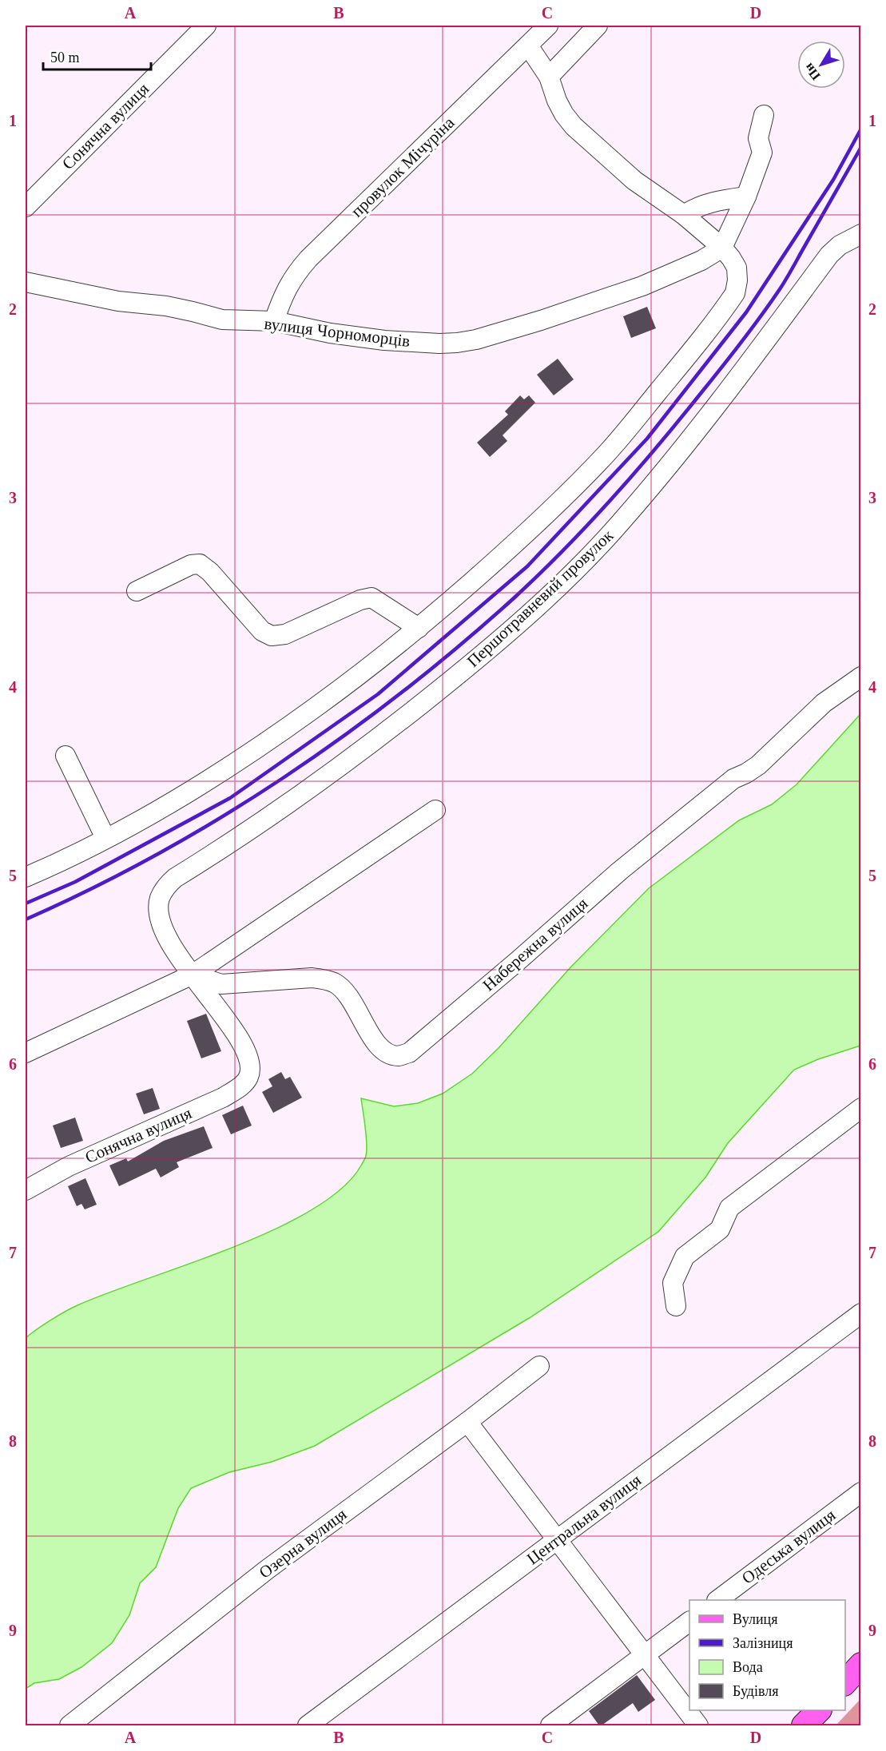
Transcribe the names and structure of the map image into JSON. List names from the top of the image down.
{
  "streets": {
    "street": [
      "Сонячна вулиця",
      "провулок Мічуріна",
      "вулиця Чорноморців",
      "Першотравневий провулок",
      "Набережна вулиця",
      "Центральна вулиця",
      "Озерна вулиця",
      "Одеська вулиця"
    ]
  },
  "crossings": [
    ["Сонячна вулиця", "Першотравневий провулок"],
    ["Сонячна вулиця", "Набережна вулиця"],
    ["провулок Мічуріна", "вулиця Чорноморців"],
    ["Першотравневий провулок", "Набережна вулиця"]
  ],
  "legend": [
    "Вулиця",
    "Залізниця",
    "Вода",
    "Будівля"
  ],
  "scale_bar": "50 m",
  "north": "bottom left",
  "grid": {
    "columns": [
      "A",
      "B",
      "C",
      "D"
    ],
    "rows": [
      "1",
      "2",
      "3",
      "4",
      "5",
      "6",
      "7",
      "8",
      "9"
    ]
  }
}
